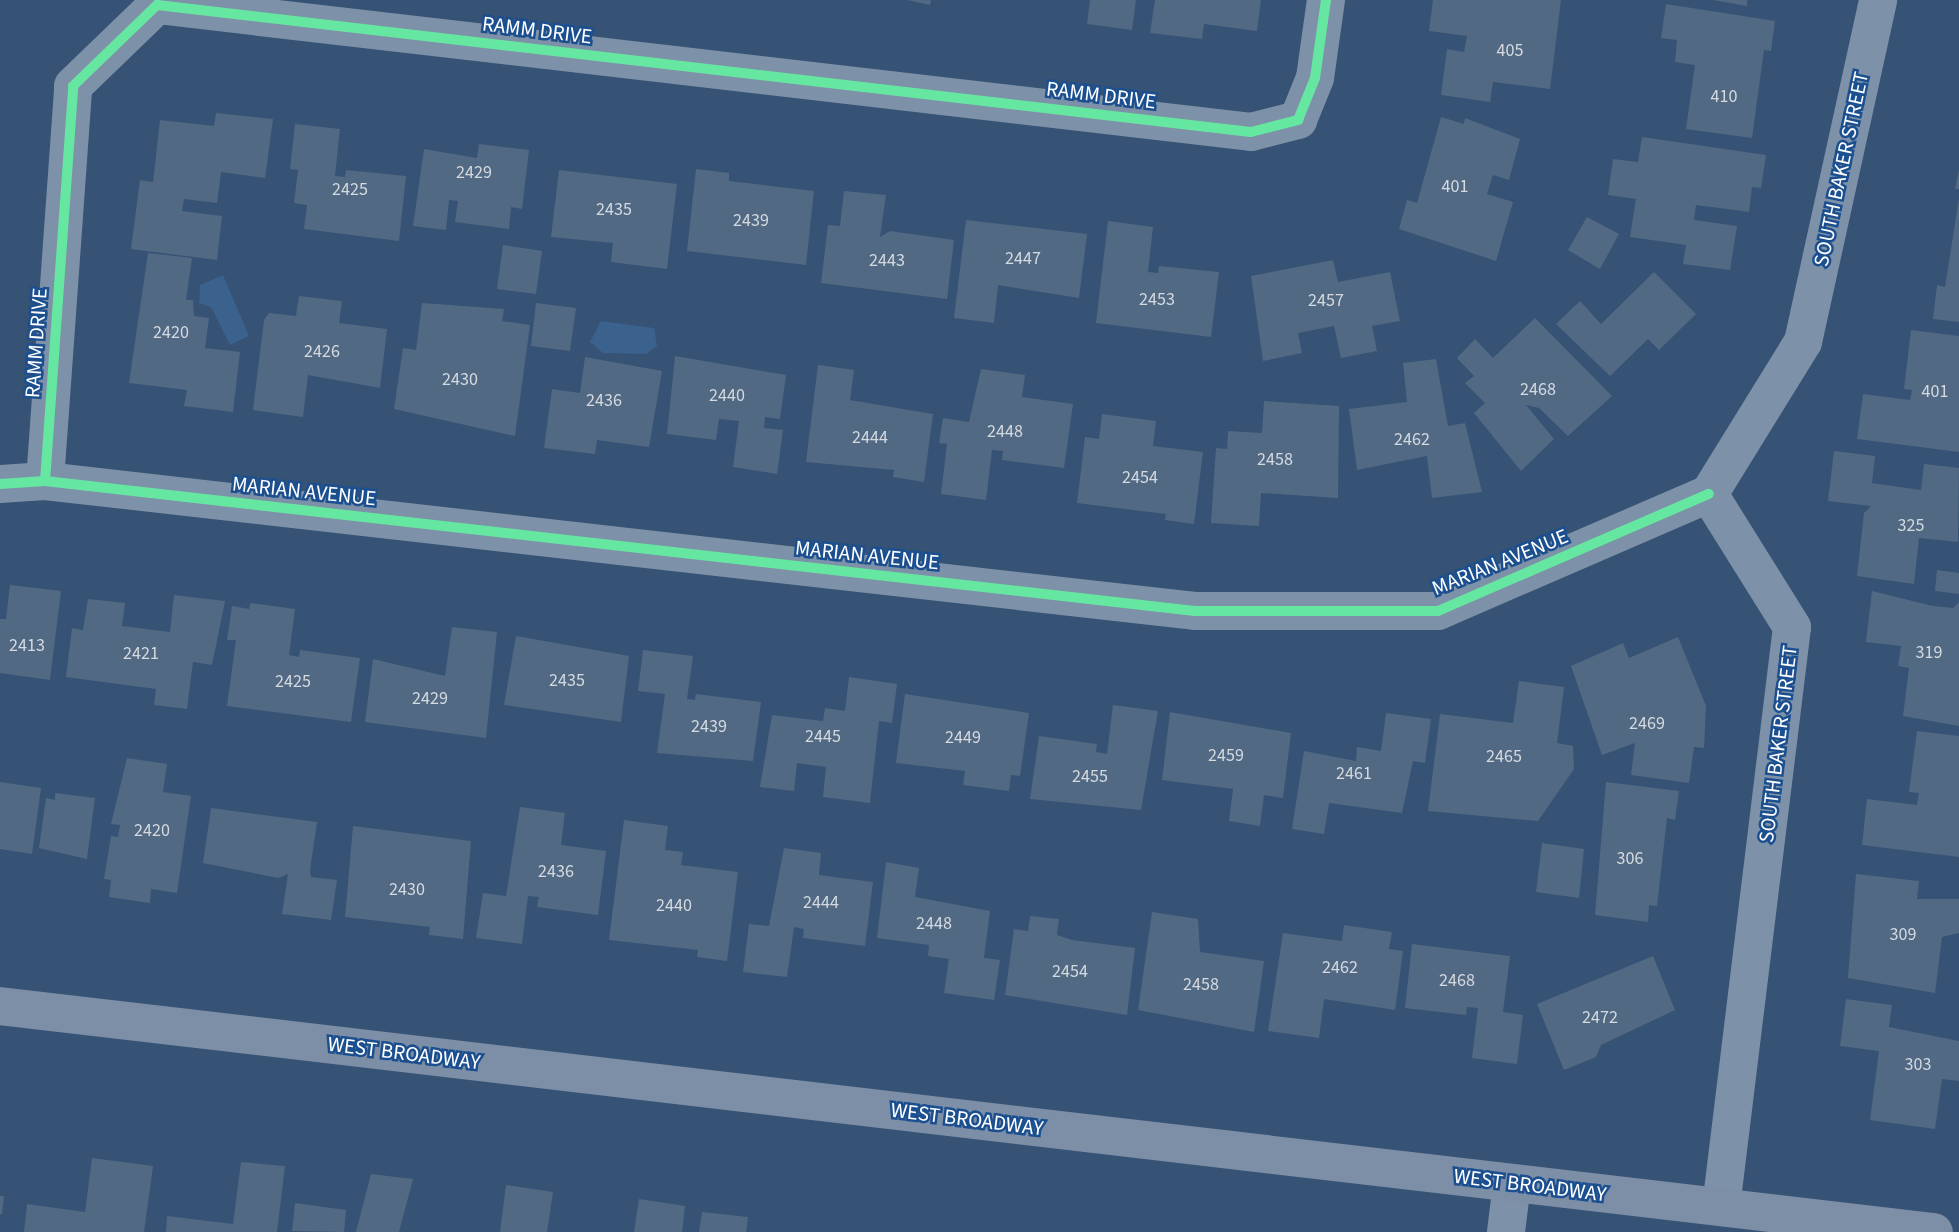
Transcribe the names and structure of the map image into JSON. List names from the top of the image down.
{
  "streets": {
    "main road": ["WEST BROADWAY"],
    "street": ["RAMM DRIVE", "SOUTH BAKER STREET", "MARIAN AVENUE"]
  },
  "crossings": [
    ["RAMM DRIVE", "MARIAN AVENUE"],
    ["SOUTH BAKER STREET", "MARIAN AVENUE"],
    ["SOUTH BAKER STREET", "WEST BROADWAY"]
  ],
  "house_numbers": [
    "405",
    "410",
    "2429",
    "401",
    "2425",
    "2435",
    "2439",
    "2447",
    "2443",
    "2453",
    "2457",
    "2420",
    "2426",
    "2430",
    "2468",
    "401",
    "2440",
    "2436",
    "2448",
    "2444",
    "2462",
    "2458",
    "2454",
    "325",
    "2413",
    "319",
    "2421",
    "2435",
    "2425",
    "2429",
    "2469",
    "2439",
    "2445",
    "2449",
    "2459",
    "2465",
    "2461",
    "2455",
    "2420",
    "306",
    "2436",
    "2430",
    "2444",
    "2440",
    "2448",
    "309",
    "2462",
    "2454",
    "2468",
    "2458",
    "2472",
    "303"
  ]
}
